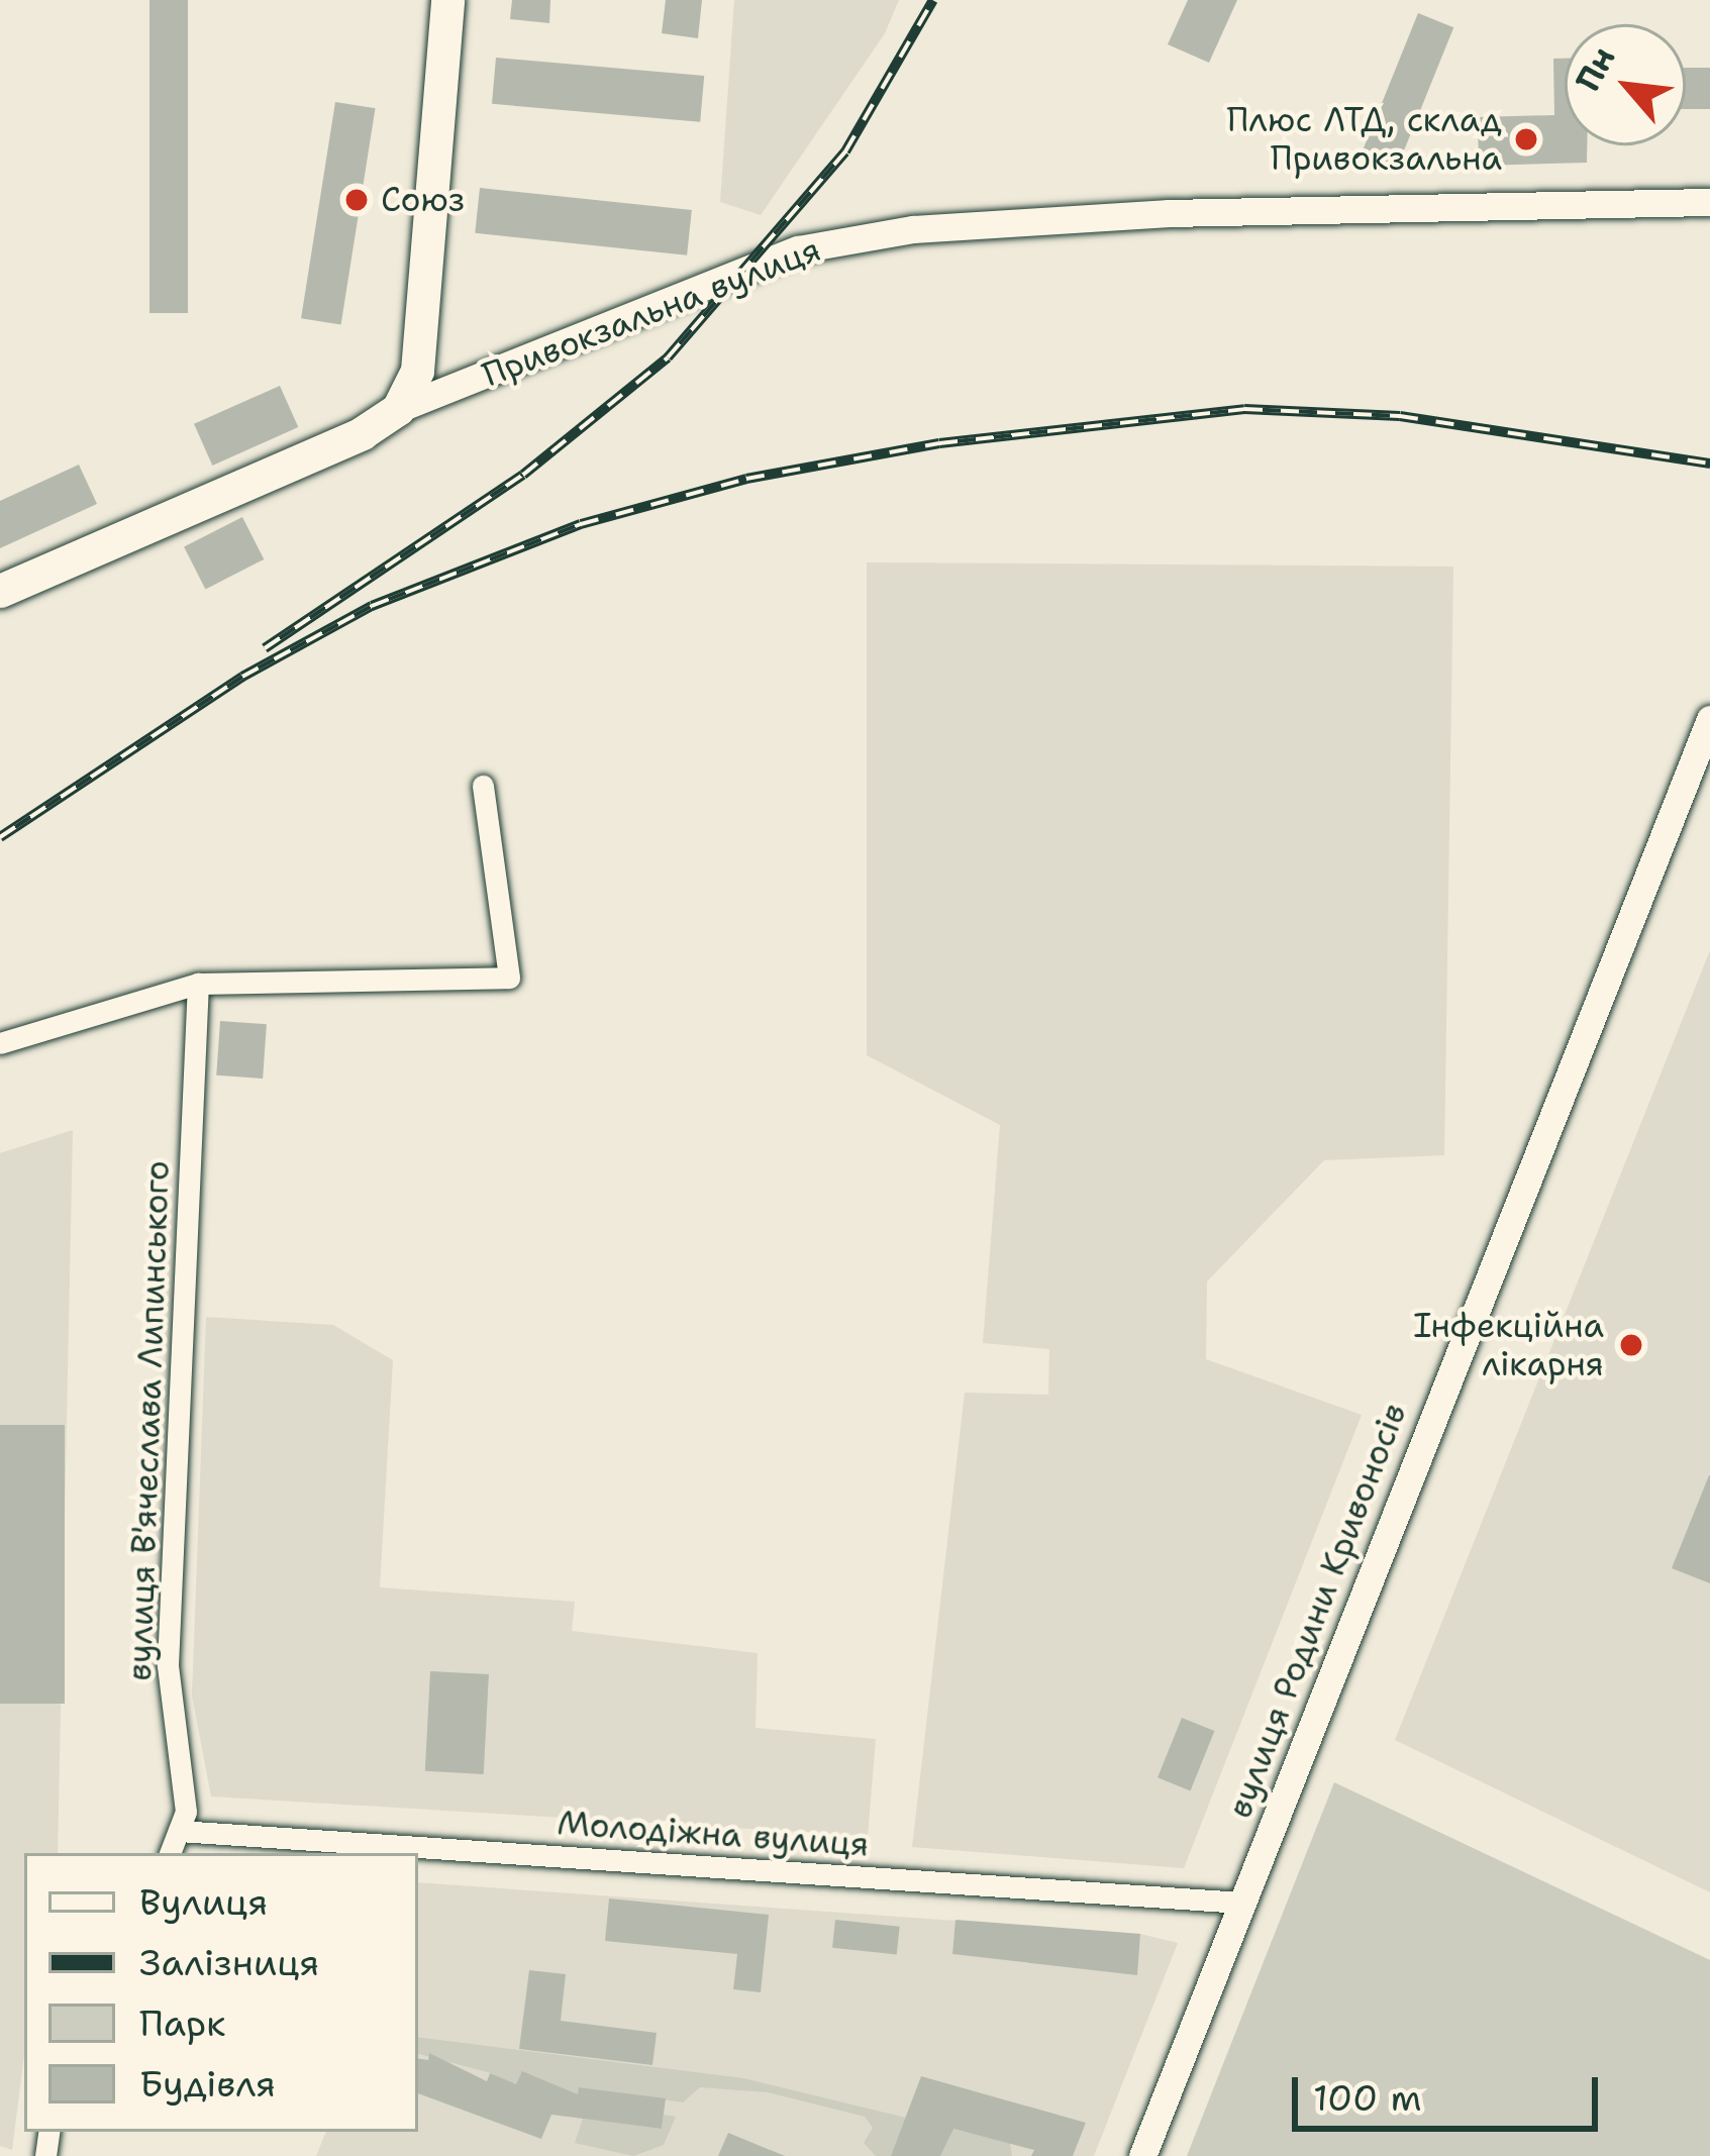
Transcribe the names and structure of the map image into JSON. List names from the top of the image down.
{
  "streets": {
    "main road": ["Привокзальна вулиця", "вулиця Родини Кривоносів"],
    "street": ["вулиця В'ячеслава Липинського", "Молодіжна вулиця"]
  },
  "crossings": [
    ["вулиця В'ячеслава Липинського", "Молодіжна вулиця"],
    ["вулиця Родини Кривоносів", "Молодіжна вулиця"]
  ],
  "places": ["Плюс ЛТД, склад Привокзальна", "Союз", "Інфекційна лікарня"],
  "legend": [
    "Вулиця",
    "Залізниця",
    "Парк",
    "Будівля"
  ],
  "scale_bar": "100 m",
  "north": "top left"
}
